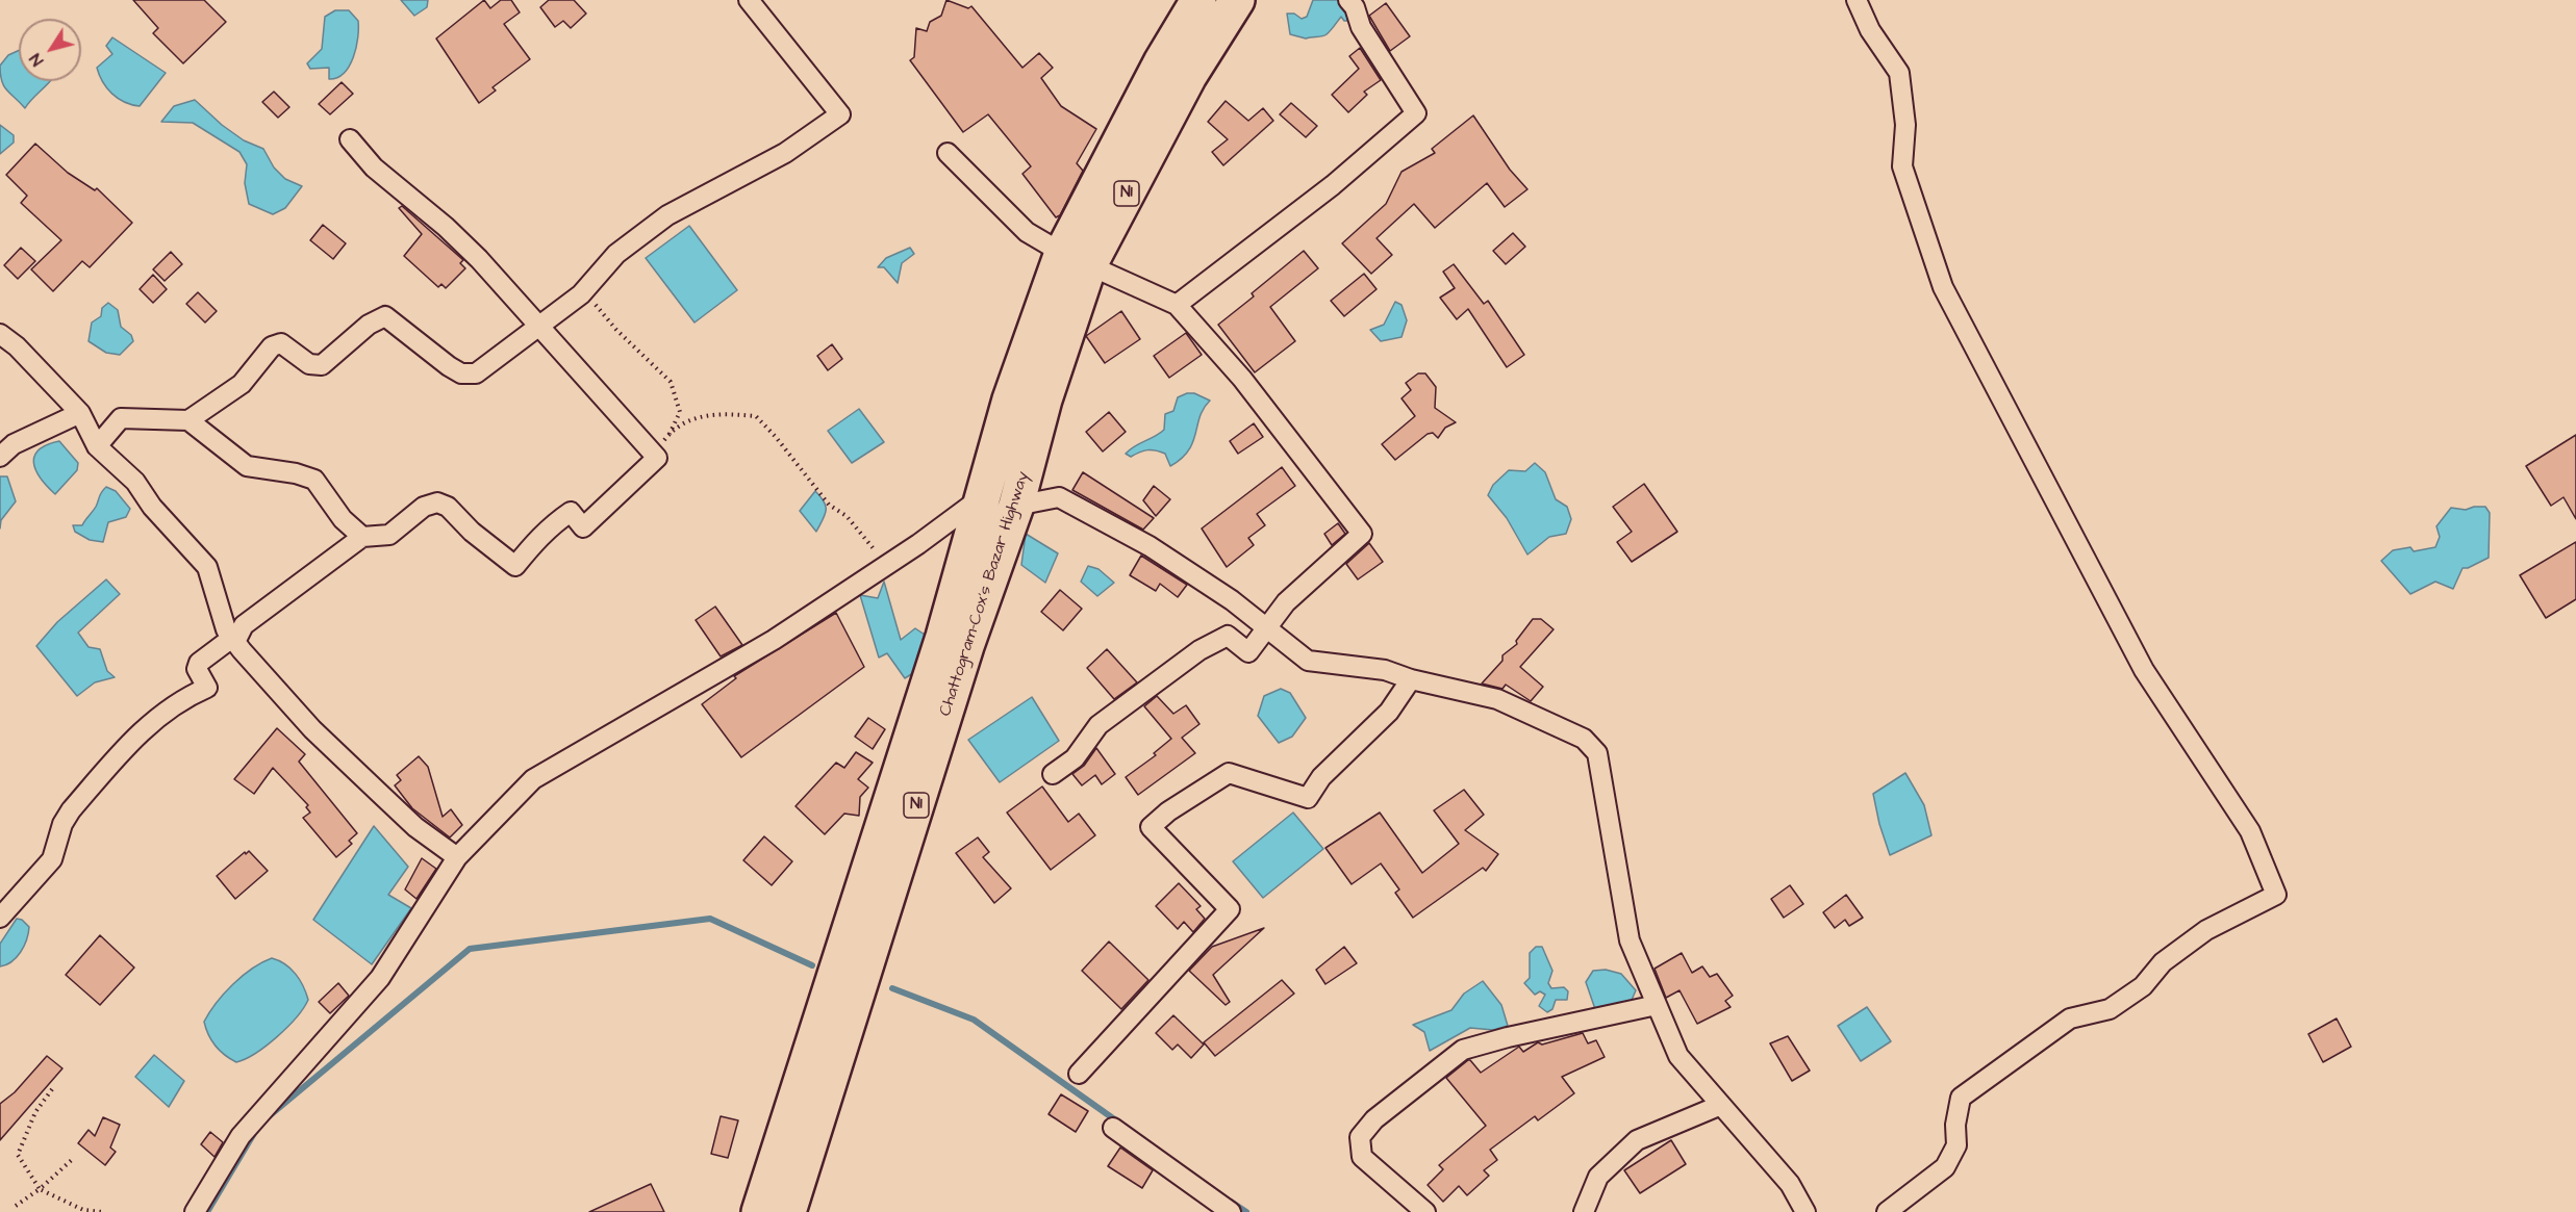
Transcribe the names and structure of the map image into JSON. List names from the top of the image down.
{
  "streets": {
    "highway": ["N1", "Chattogram-Cox's Bazar Highway"]
  },
  "north": "bottom left"
}
